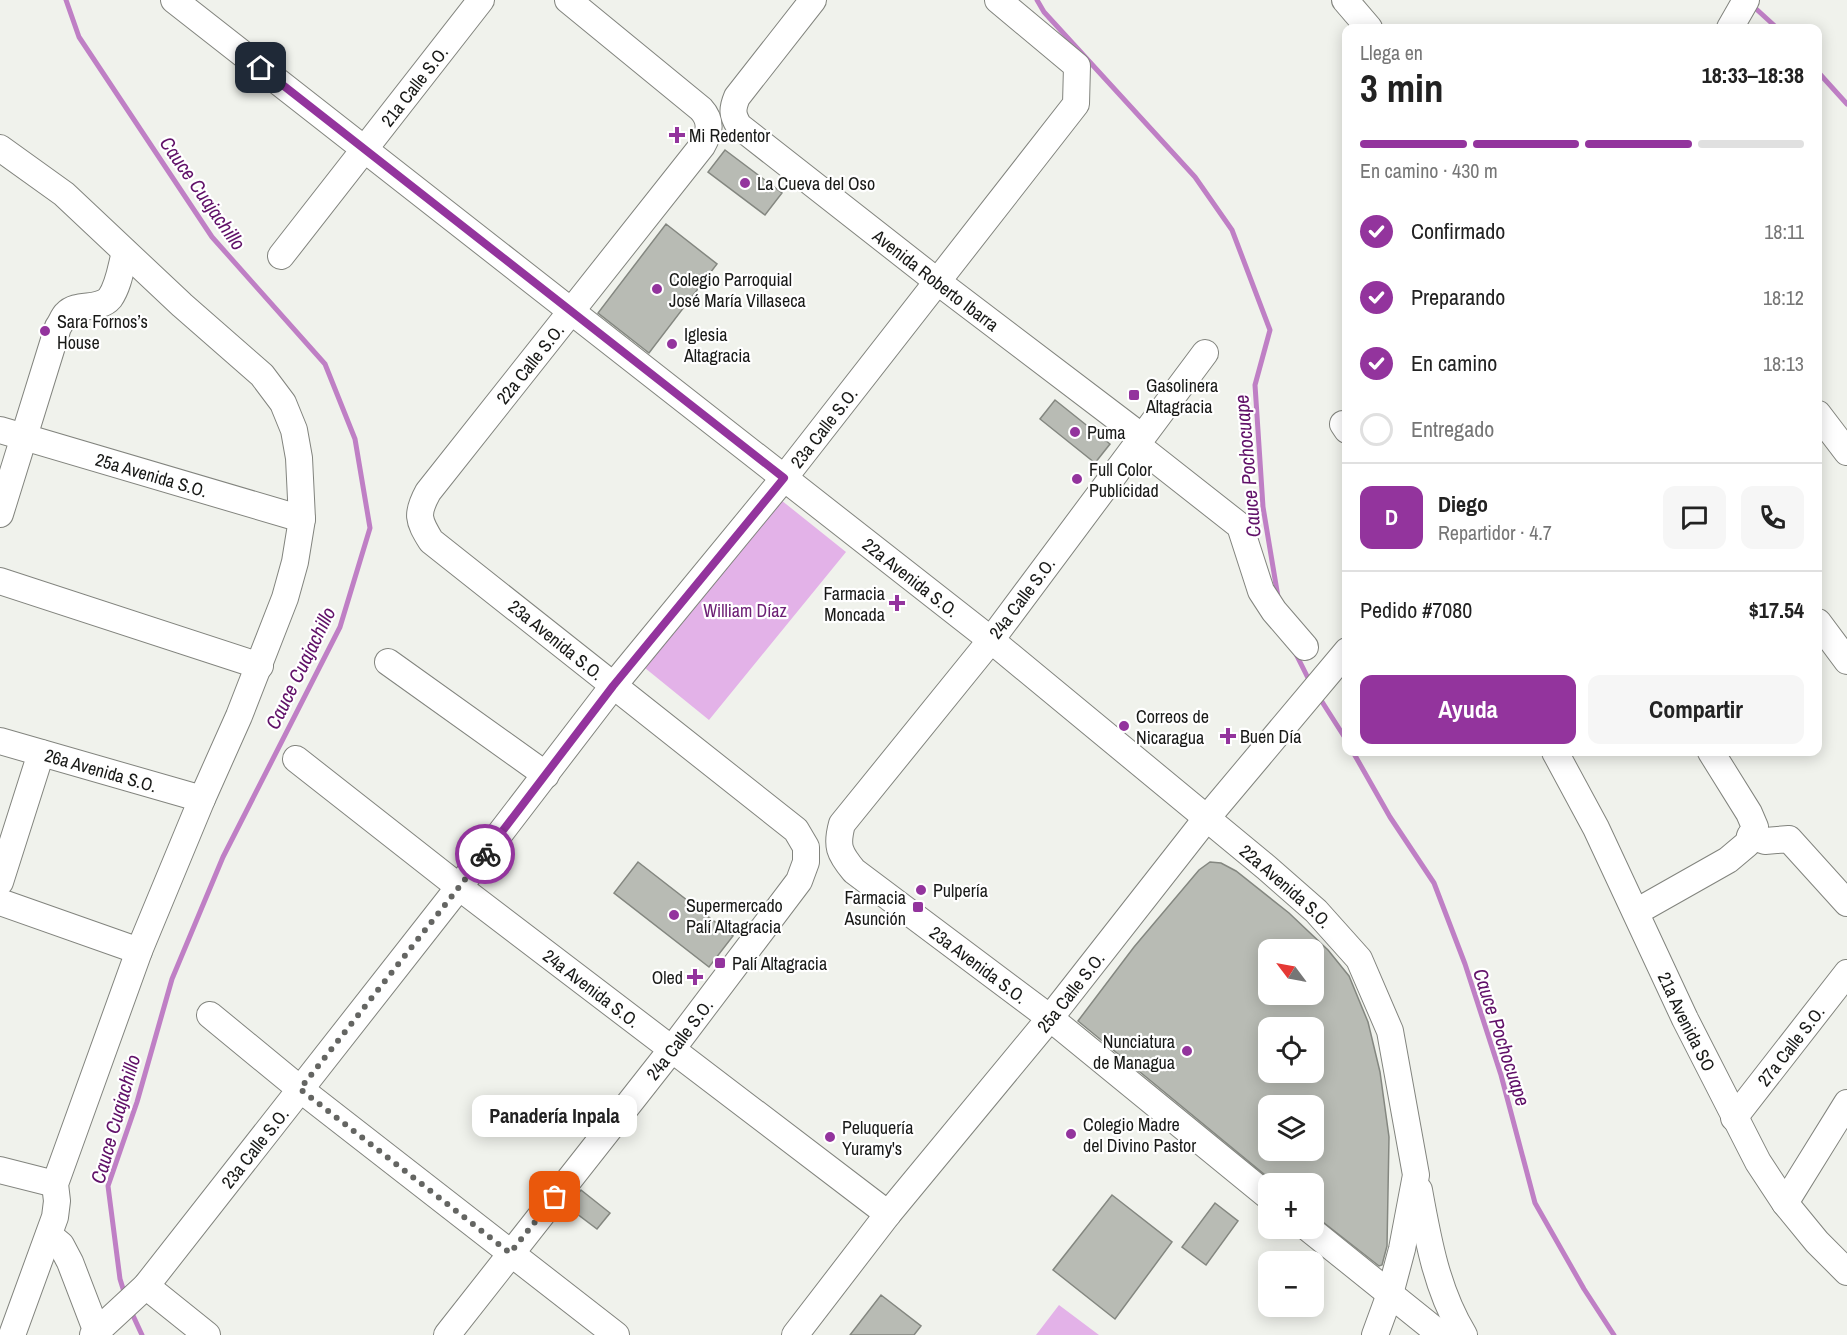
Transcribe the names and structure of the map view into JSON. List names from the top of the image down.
{
  "streets": {
    "street": [
      "21a Calle S.O.",
      "Avenida Roberto Ibarra",
      "22a Calle S.O.",
      "23a Calle S.O.",
      "25a Avenida S.O.",
      "22a Avenida S.O.",
      "24a Calle S.O.",
      "23a Avenida S.O.",
      "26a Avenida S.O.",
      "24a Avenida S.O.",
      "25a Calle S.O.",
      "21a Avenida SO",
      "27a Calle S.O."
    ]
  },
  "crossings": [
    ["21a Calle S.O.", "22a Avenida S.O."],
    ["Avenida Roberto Ibarra", "22a Calle S.O."],
    ["Avenida Roberto Ibarra", "23a Calle S.O."],
    ["Avenida Roberto Ibarra", "24a Calle S.O."],
    ["22a Calle S.O.", "22a Avenida S.O."],
    ["22a Calle S.O.", "23a Avenida S.O."],
    ["23a Calle S.O.", "22a Avenida S.O."],
    ["23a Calle S.O.", "23a Avenida S.O."],
    ["23a Calle S.O.", "24a Avenida S.O."],
    ["22a Avenida S.O.", "24a Calle S.O."],
    ["22a Avenida S.O.", "25a Calle S.O."],
    ["24a Calle S.O.", "23a Avenida S.O."],
    ["24a Calle S.O.", "24a Avenida S.O."],
    ["23a Avenida S.O.", "25a Calle S.O."],
    ["24a Avenida S.O.", "25a Calle S.O."],
    ["21a Avenida SO", "27a Calle S.O."]
  ],
  "water": ["Cauce Cuajachillo", "Cauce Pochocuape"],
  "parks": ["William Díaz"],
  "places": {
    "health": [
      "Mi Redentor",
      "Farmacia Moncada",
      "Buen Día",
      "Oled"
    ],
    "other": [
      "La Cueva del Oso",
      "Colegio Parroquial José María Villaseca",
      "Sara Fornos’s House",
      "Iglesia Altagracia",
      "Puma",
      "Full Color Publicidad",
      "Correos de Nicaragua",
      "Pulpería",
      "Supermercado Palí Altagracia",
      "Nunciatura de Managua",
      "Colegio Madre del Divino Pastor",
      "Peluquería Yuramy's",
      "Panadería Inpala"
    ],
    "transit": ["Gasolinera Altagracia", "Farmacia Asunción", "Palí Altagracia"]
  },
  "north": "top left",
  "page": {
    "heading": ["3 min", "Llega en", "18:33–18:38"],
    "panel": [
      "Diego",
      "Repartidor · 4.7",
      "Pedido #7080",
      "$17.54"
    ],
    "bar": "En camino · 430 m",
    "list": [
      ["Confirmado", "18:11"],
      ["Preparando", "18:12"],
      ["En camino", "18:13"],
      "Entregado"
    ],
    "round": "D",
    "buttons": ["Ayuda", "Compartir"],
    "map_buttons": ["+", "−"],
    "bubble": "Panadería Inpala"
  }
}
